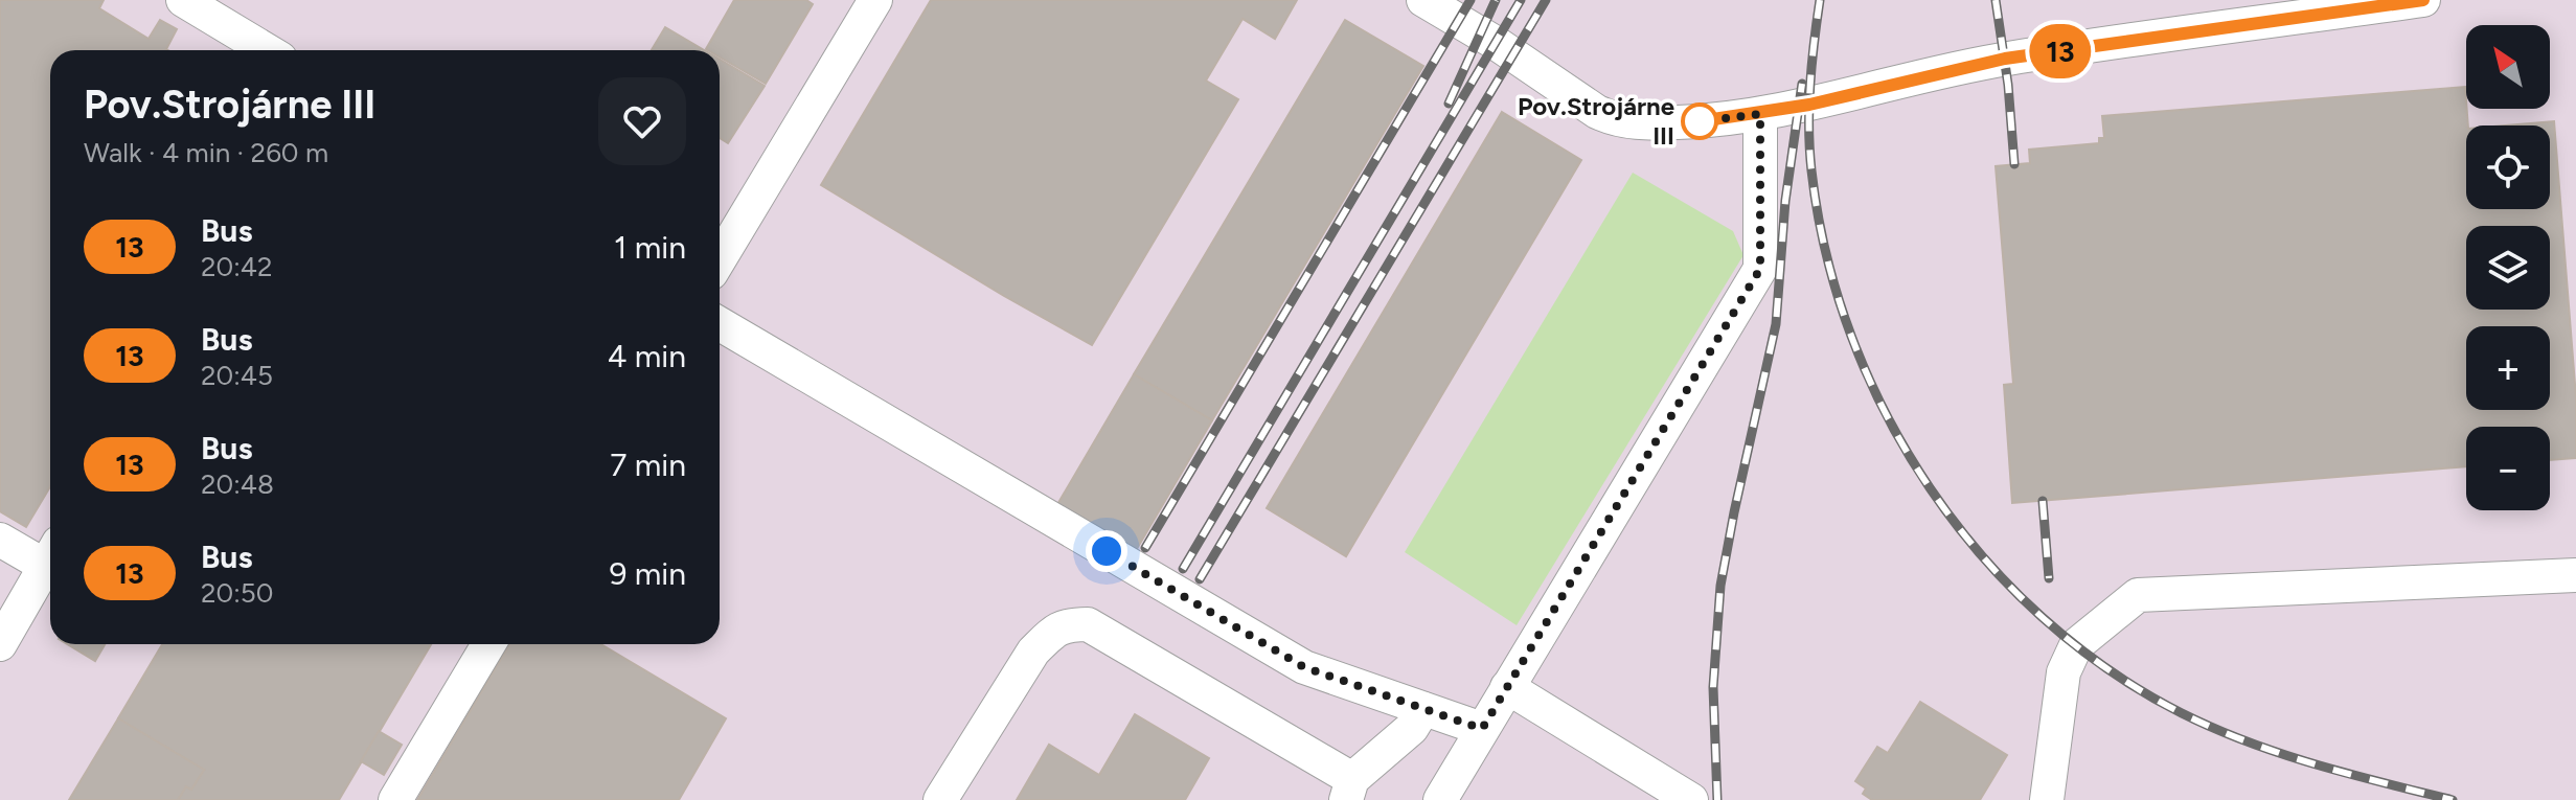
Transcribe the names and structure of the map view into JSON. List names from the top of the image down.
{
  "places": ["Pov.Strojárne III"],
  "lines": ["bus line 13"],
  "north": "top left",
  "page": {
    "on_map": "13",
    "map_buttons": ["+", "−"],
    "heading": ["Pov.Strojárne III", "Walk · 4 min · 260 m"],
    "list": [
      {
        "mark": "13",
        "name": "Bus",
        "note": "20:42",
        "value": "1 min"
      },
      {
        "mark": "13",
        "name": "Bus",
        "note": "20:45",
        "value": "4 min"
      },
      {
        "mark": "13",
        "name": "Bus",
        "note": "20:48",
        "value": "7 min"
      },
      {
        "mark": "13",
        "name": "Bus",
        "note": "20:50",
        "value": "9 min"
      }
    ]
  }
}
